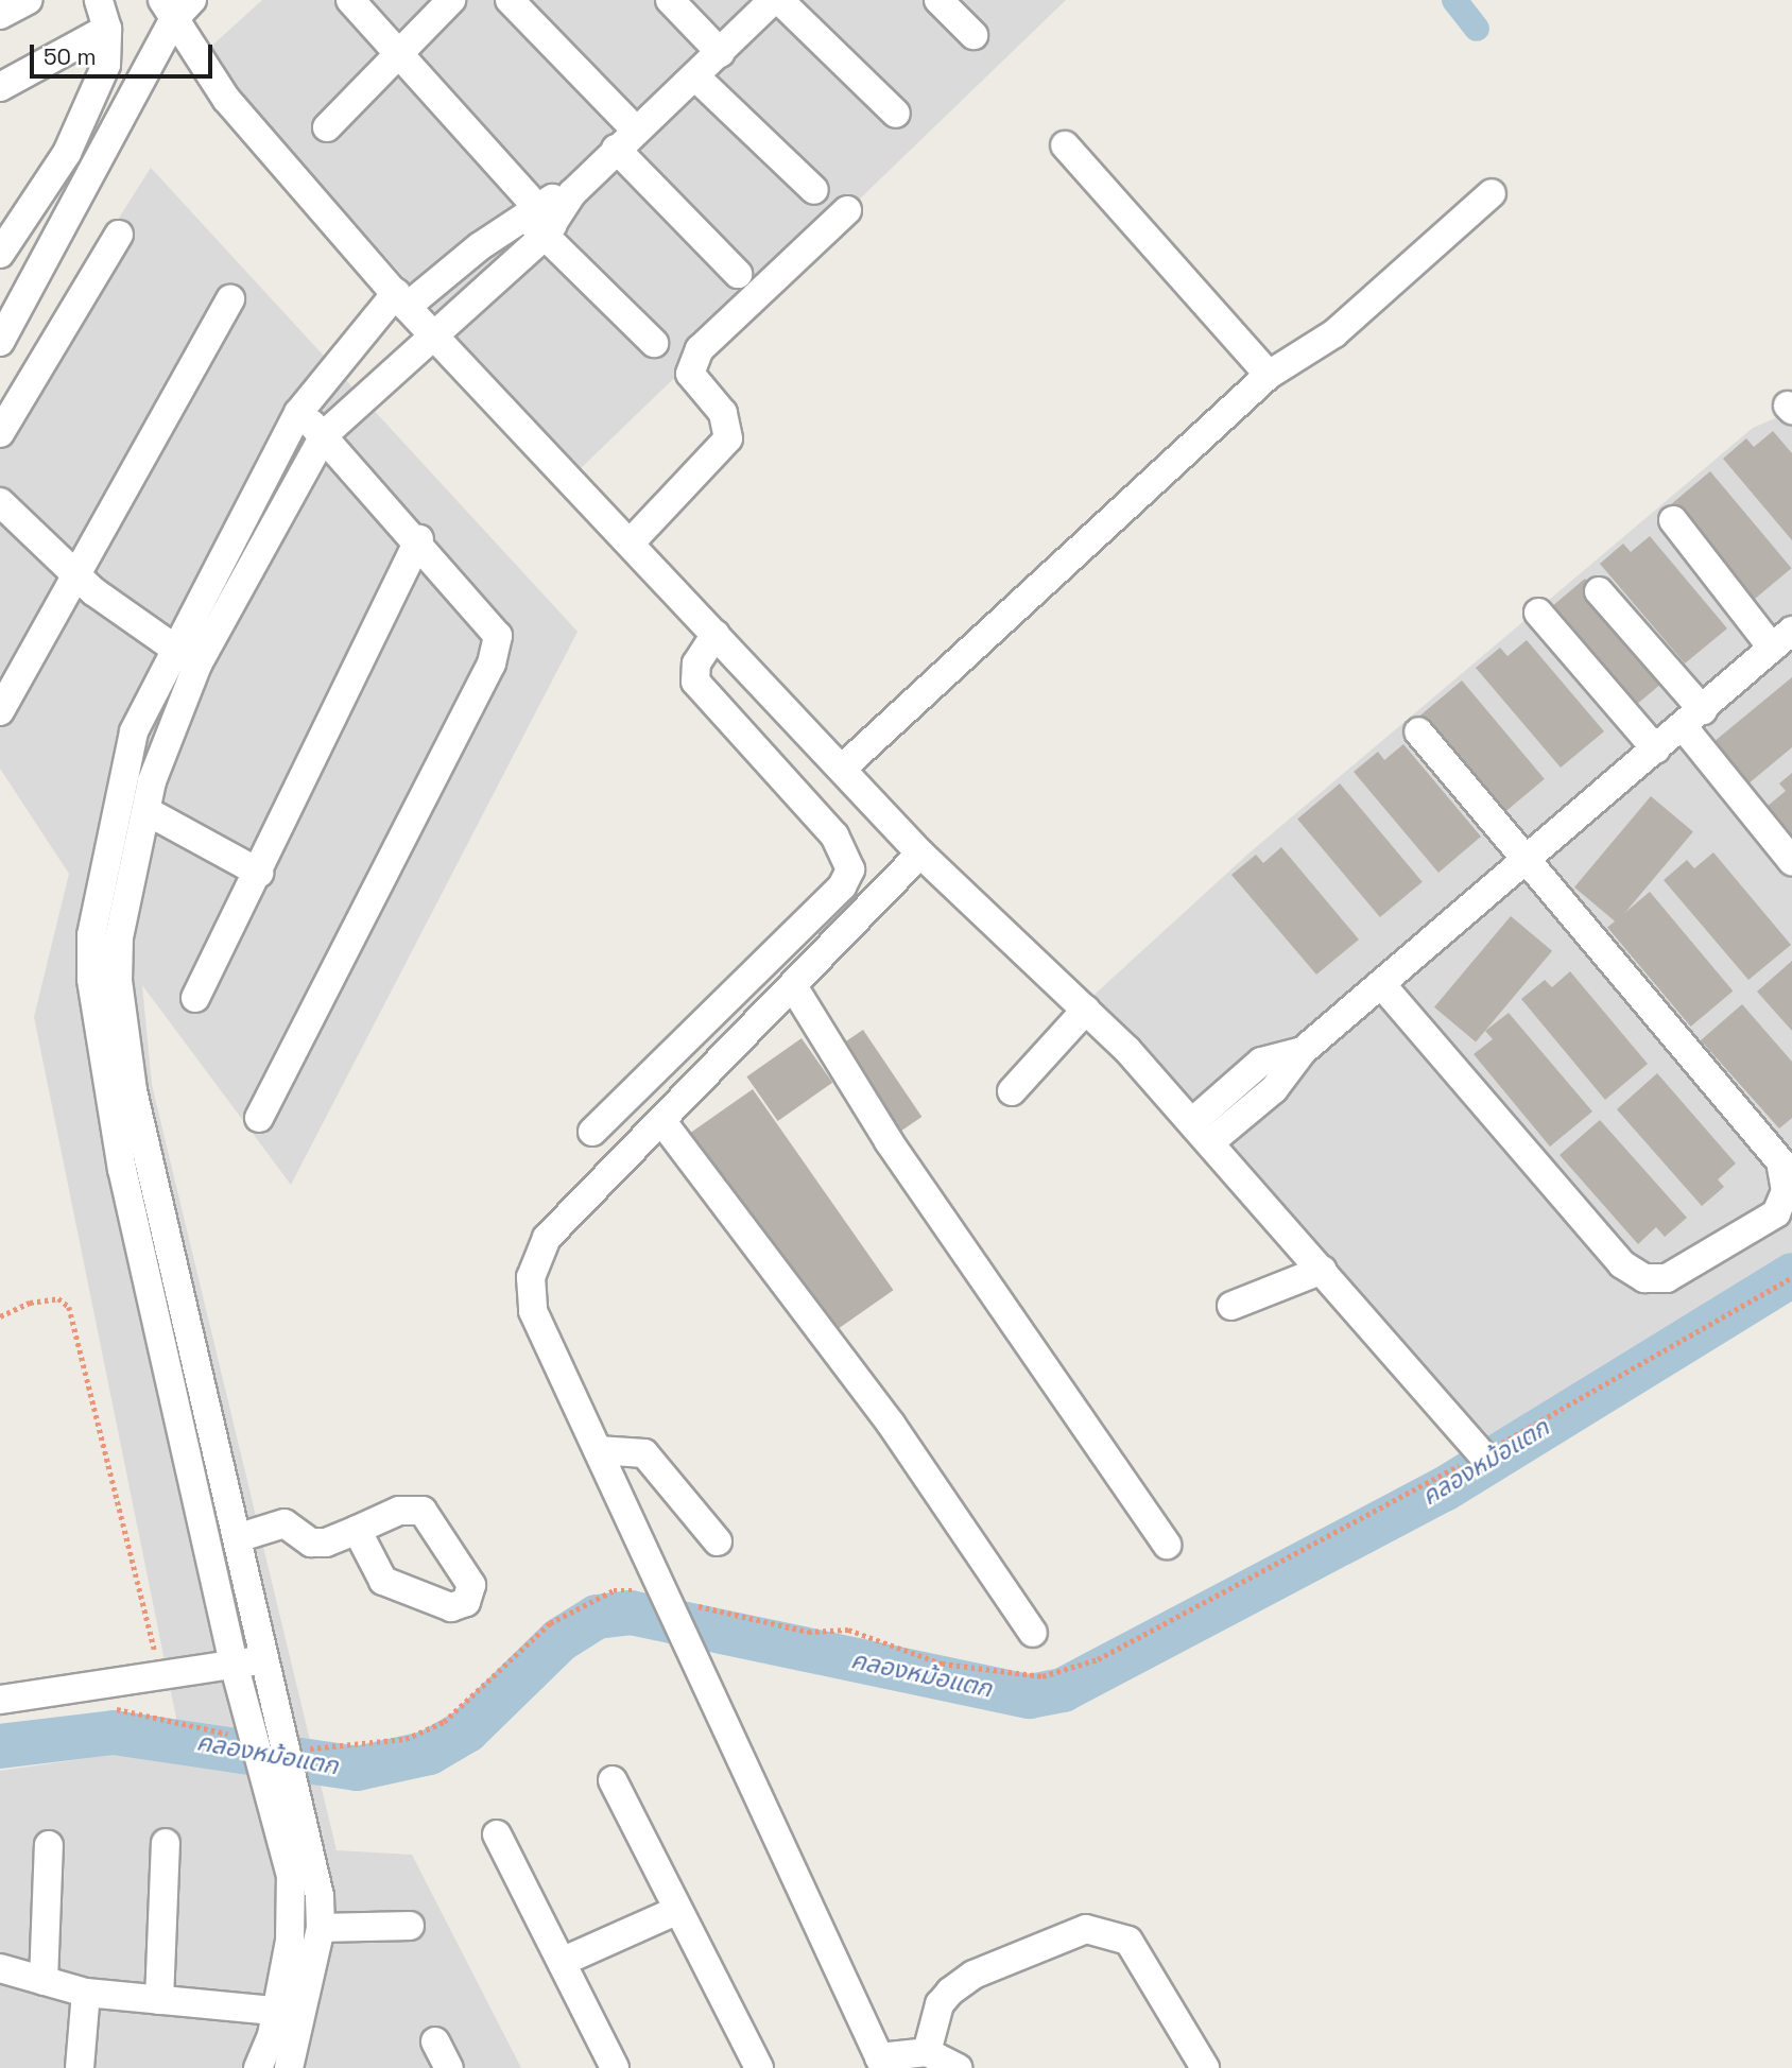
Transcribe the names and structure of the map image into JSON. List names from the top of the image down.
{
  "water": ["คลองหม้อแตก"],
  "scale_bar": "50 m"
}
